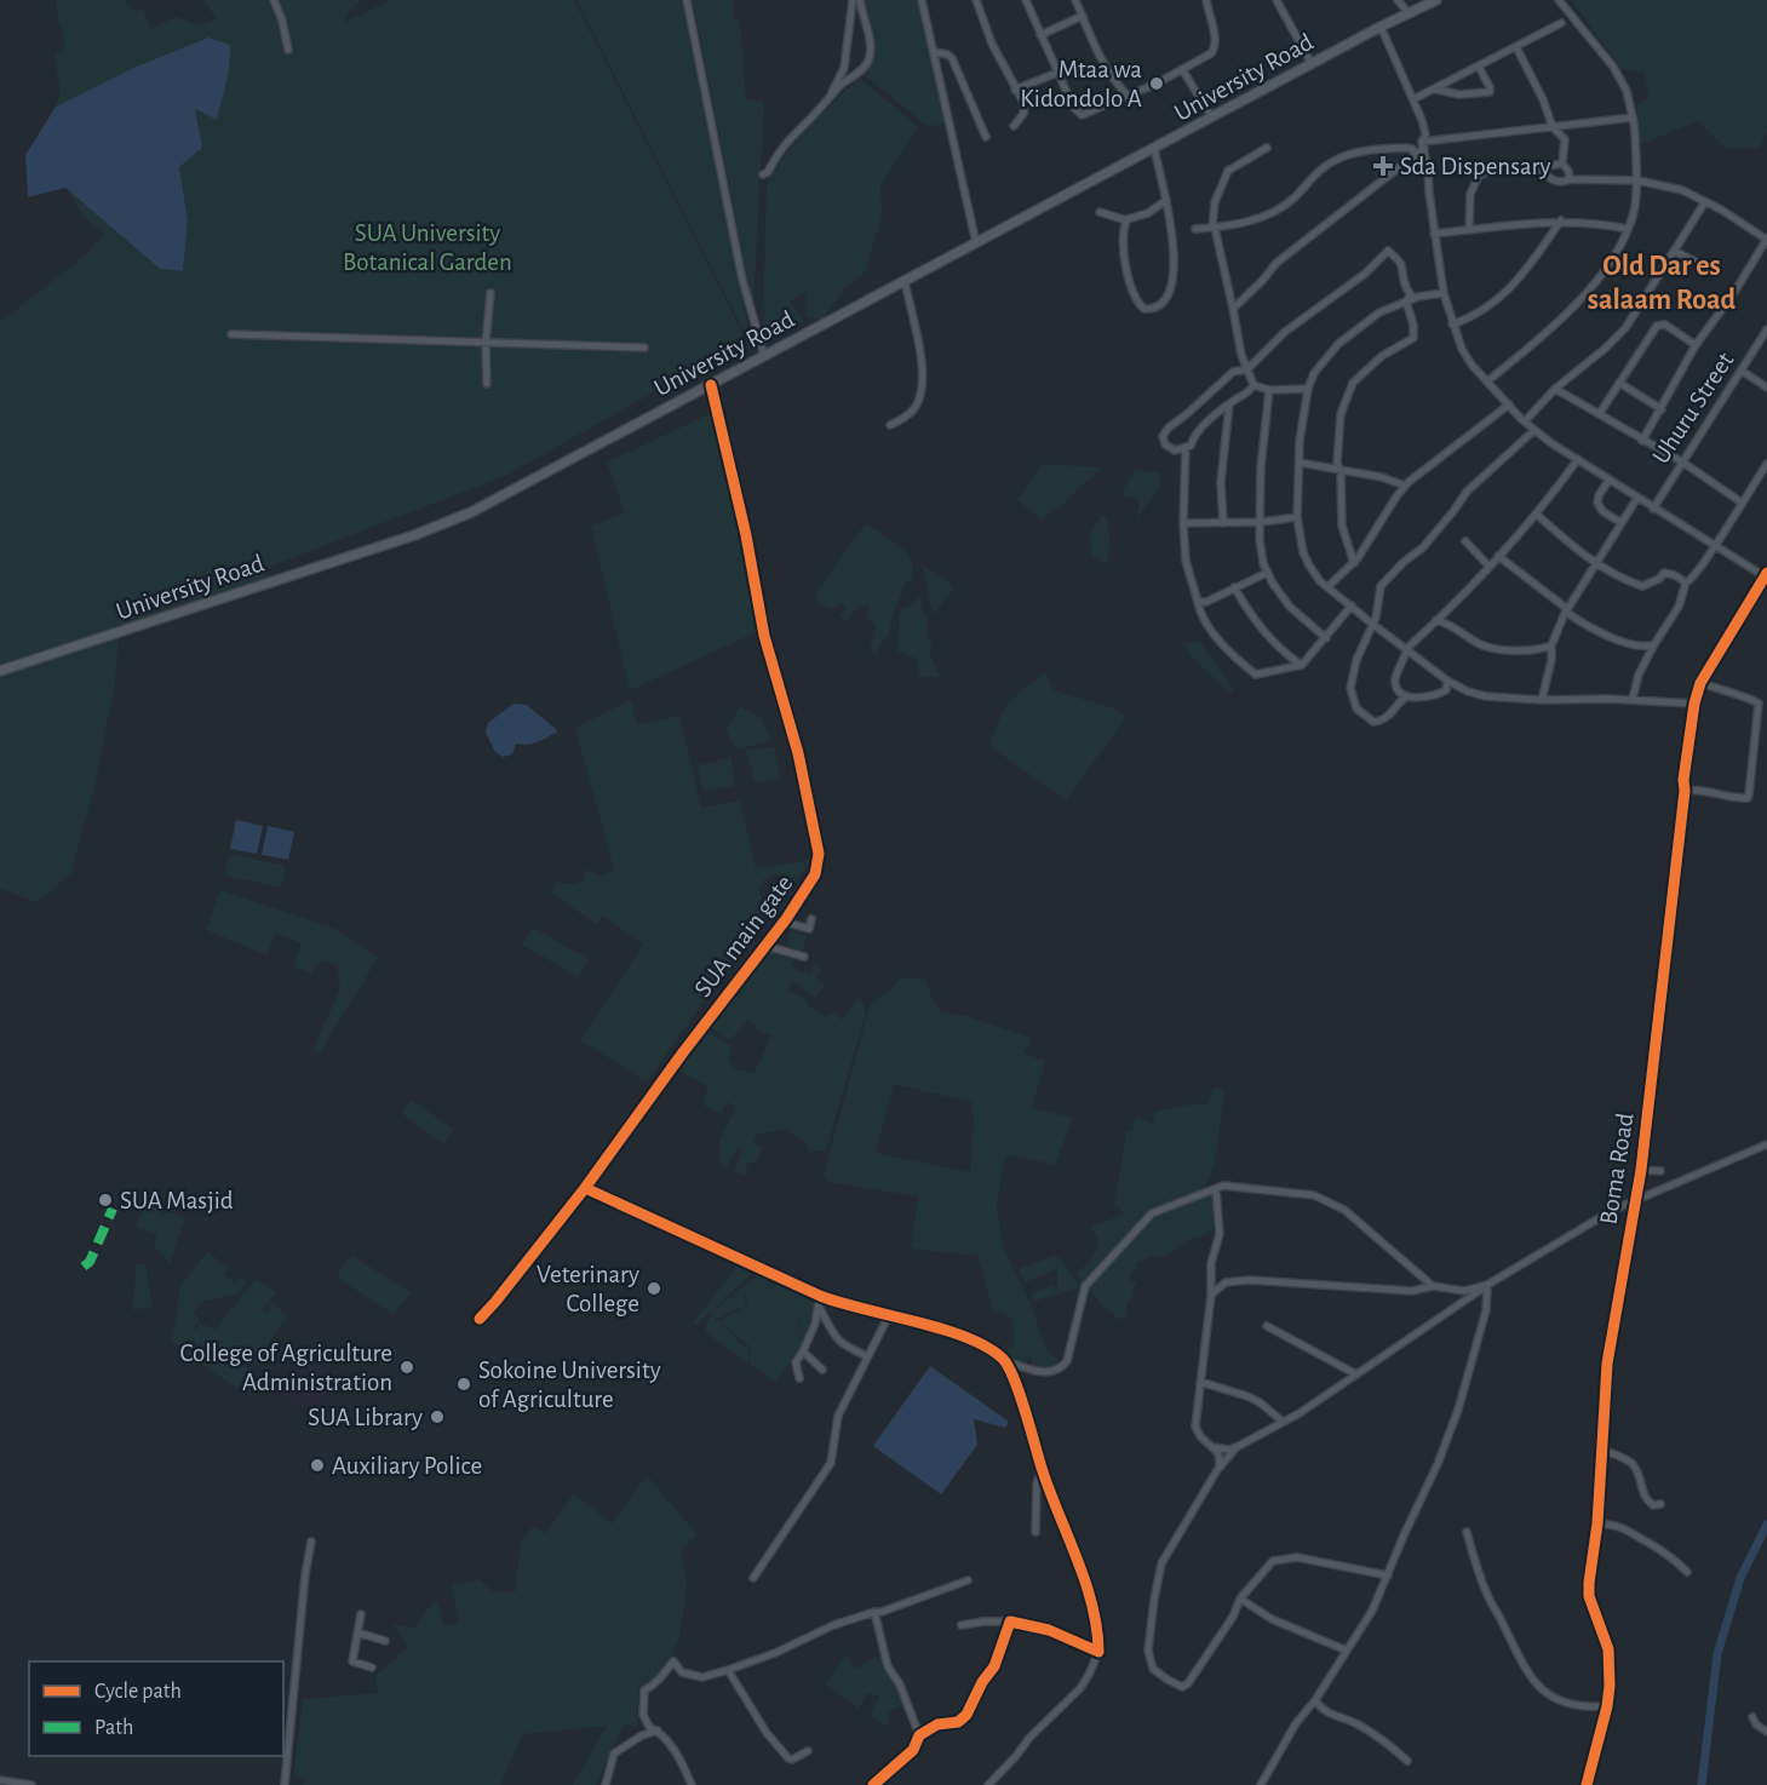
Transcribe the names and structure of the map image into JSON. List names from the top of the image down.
{
  "streets": {
    "main road": ["University Road"],
    "street": ["Uhuru Street", "SUA main gate", "Boma Road"]
  },
  "crossings": [
    ["University Road", "SUA main gate"]
  ],
  "districts": ["Old Dar es salaam Road"],
  "parks": ["SUA University Botanical Garden"],
  "places": {
    "other": [
      "Mtaa wa Kidondolo A",
      "SUA Masjid",
      "Veterinary College",
      "College of Agriculture Administration",
      "Sokoine University of Agriculture",
      "SUA Library",
      "Auxiliary Police"
    ],
    "health": ["Sda Dispensary"]
  },
  "legend": ["Cycle path", "Path"]
}
